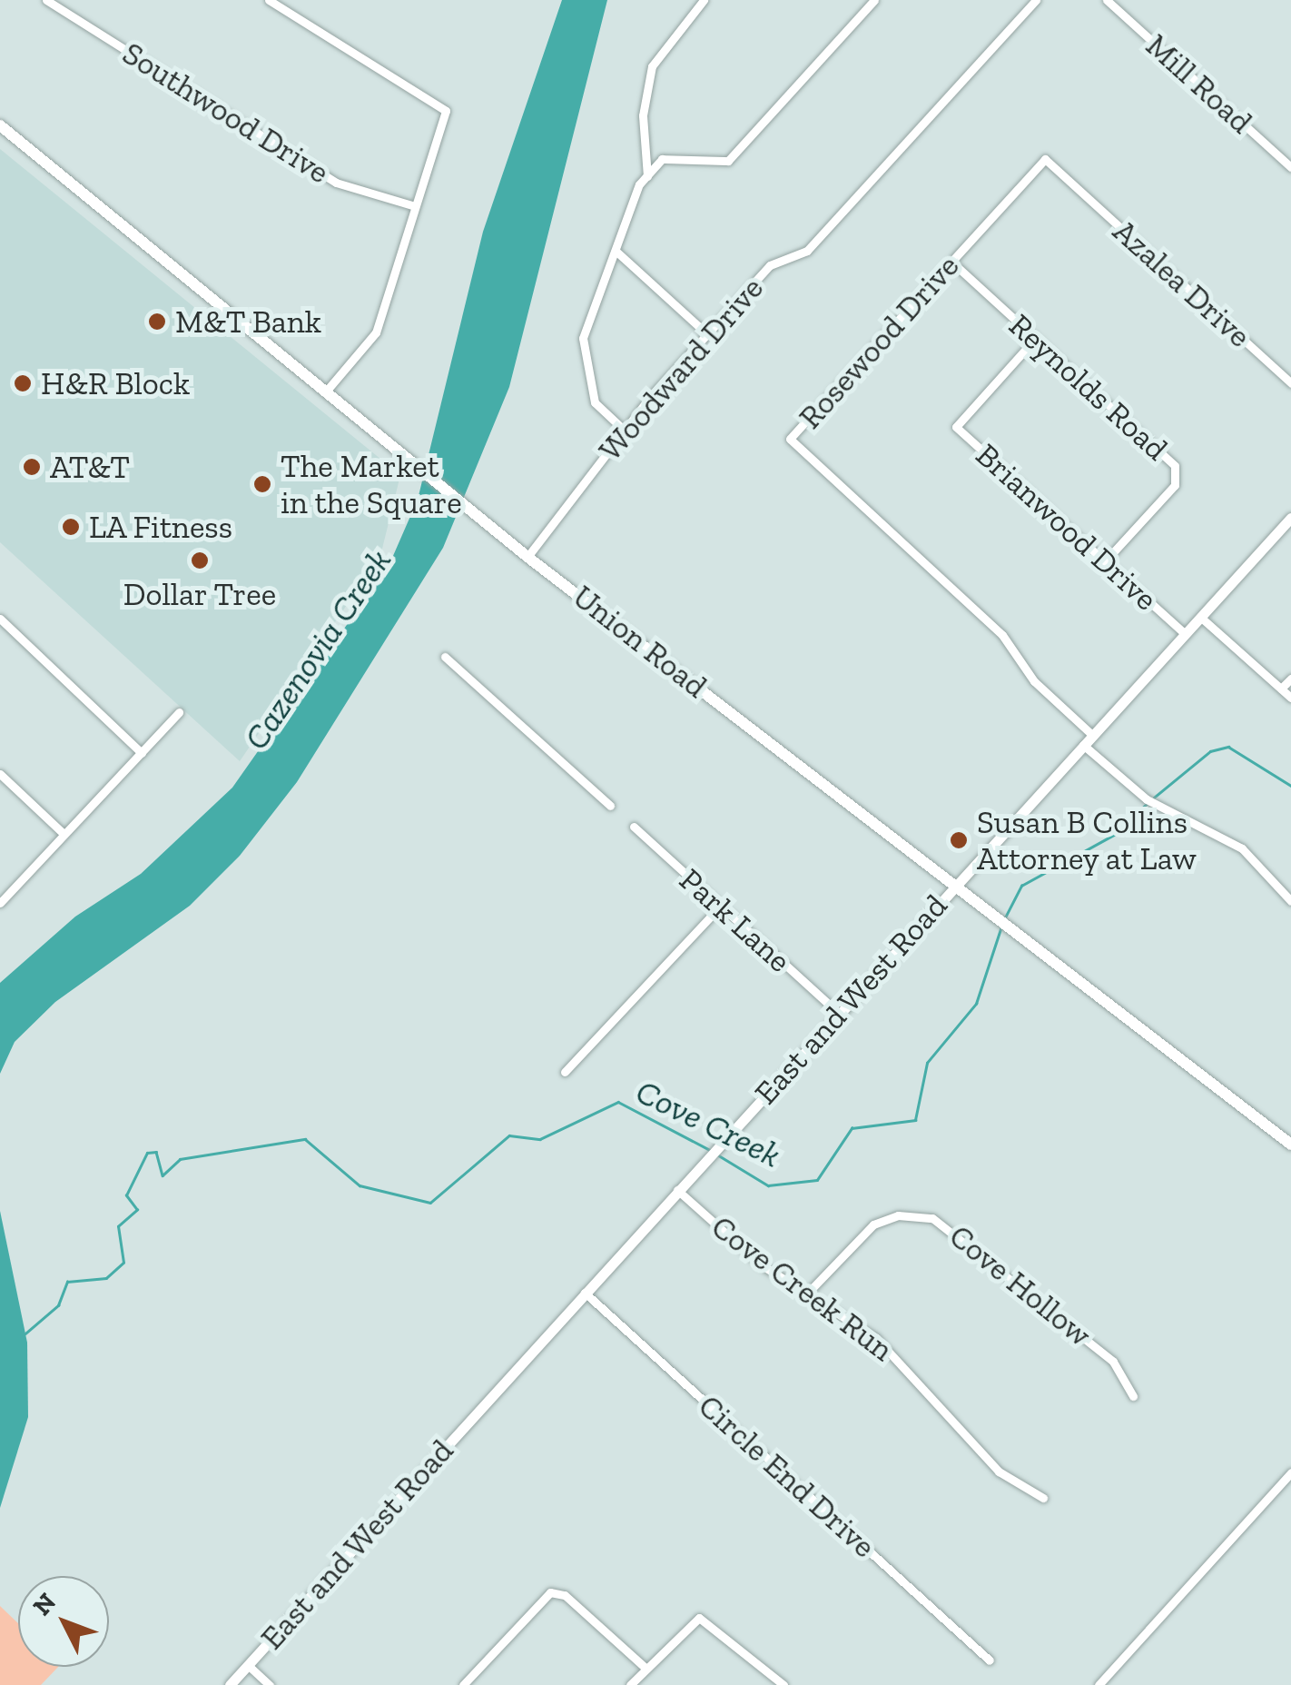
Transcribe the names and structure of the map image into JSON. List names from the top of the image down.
{
  "streets": {
    "main road": ["Union Road"],
    "street": [
      "Mill Road",
      "Southwood Drive",
      "Azalea Drive",
      "Rosewood Drive",
      "Woodward Drive",
      "Reynolds Road",
      "Brianwood Drive",
      "Park Lane",
      "East and West Road",
      "Cove Hollow",
      "Cove Creek Run",
      "Circle End Drive"
    ]
  },
  "crossings": [
    ["Azalea Drive", "Rosewood Drive"],
    ["Rosewood Drive", "Reynolds Road"],
    ["Rosewood Drive", "East and West Road"],
    ["Woodward Drive", "Union Road"],
    ["Reynolds Road", "Brianwood Drive"],
    ["Brianwood Drive", "East and West Road"],
    ["Union Road", "East and West Road"],
    ["Park Lane", "East and West Road"],
    ["East and West Road", "Cove Creek Run"],
    ["East and West Road", "Circle End Drive"],
    ["Cove Hollow", "Cove Creek Run"]
  ],
  "water": ["Cazenovia Creek", "Cove Creek"],
  "places": [
    "M&T Bank",
    "H&R Block",
    "AT&T",
    "The Market in the Square",
    "LA Fitness",
    "Dollar Tree",
    "Susan B Collins Attorney at Law"
  ],
  "north": "top left"
}
